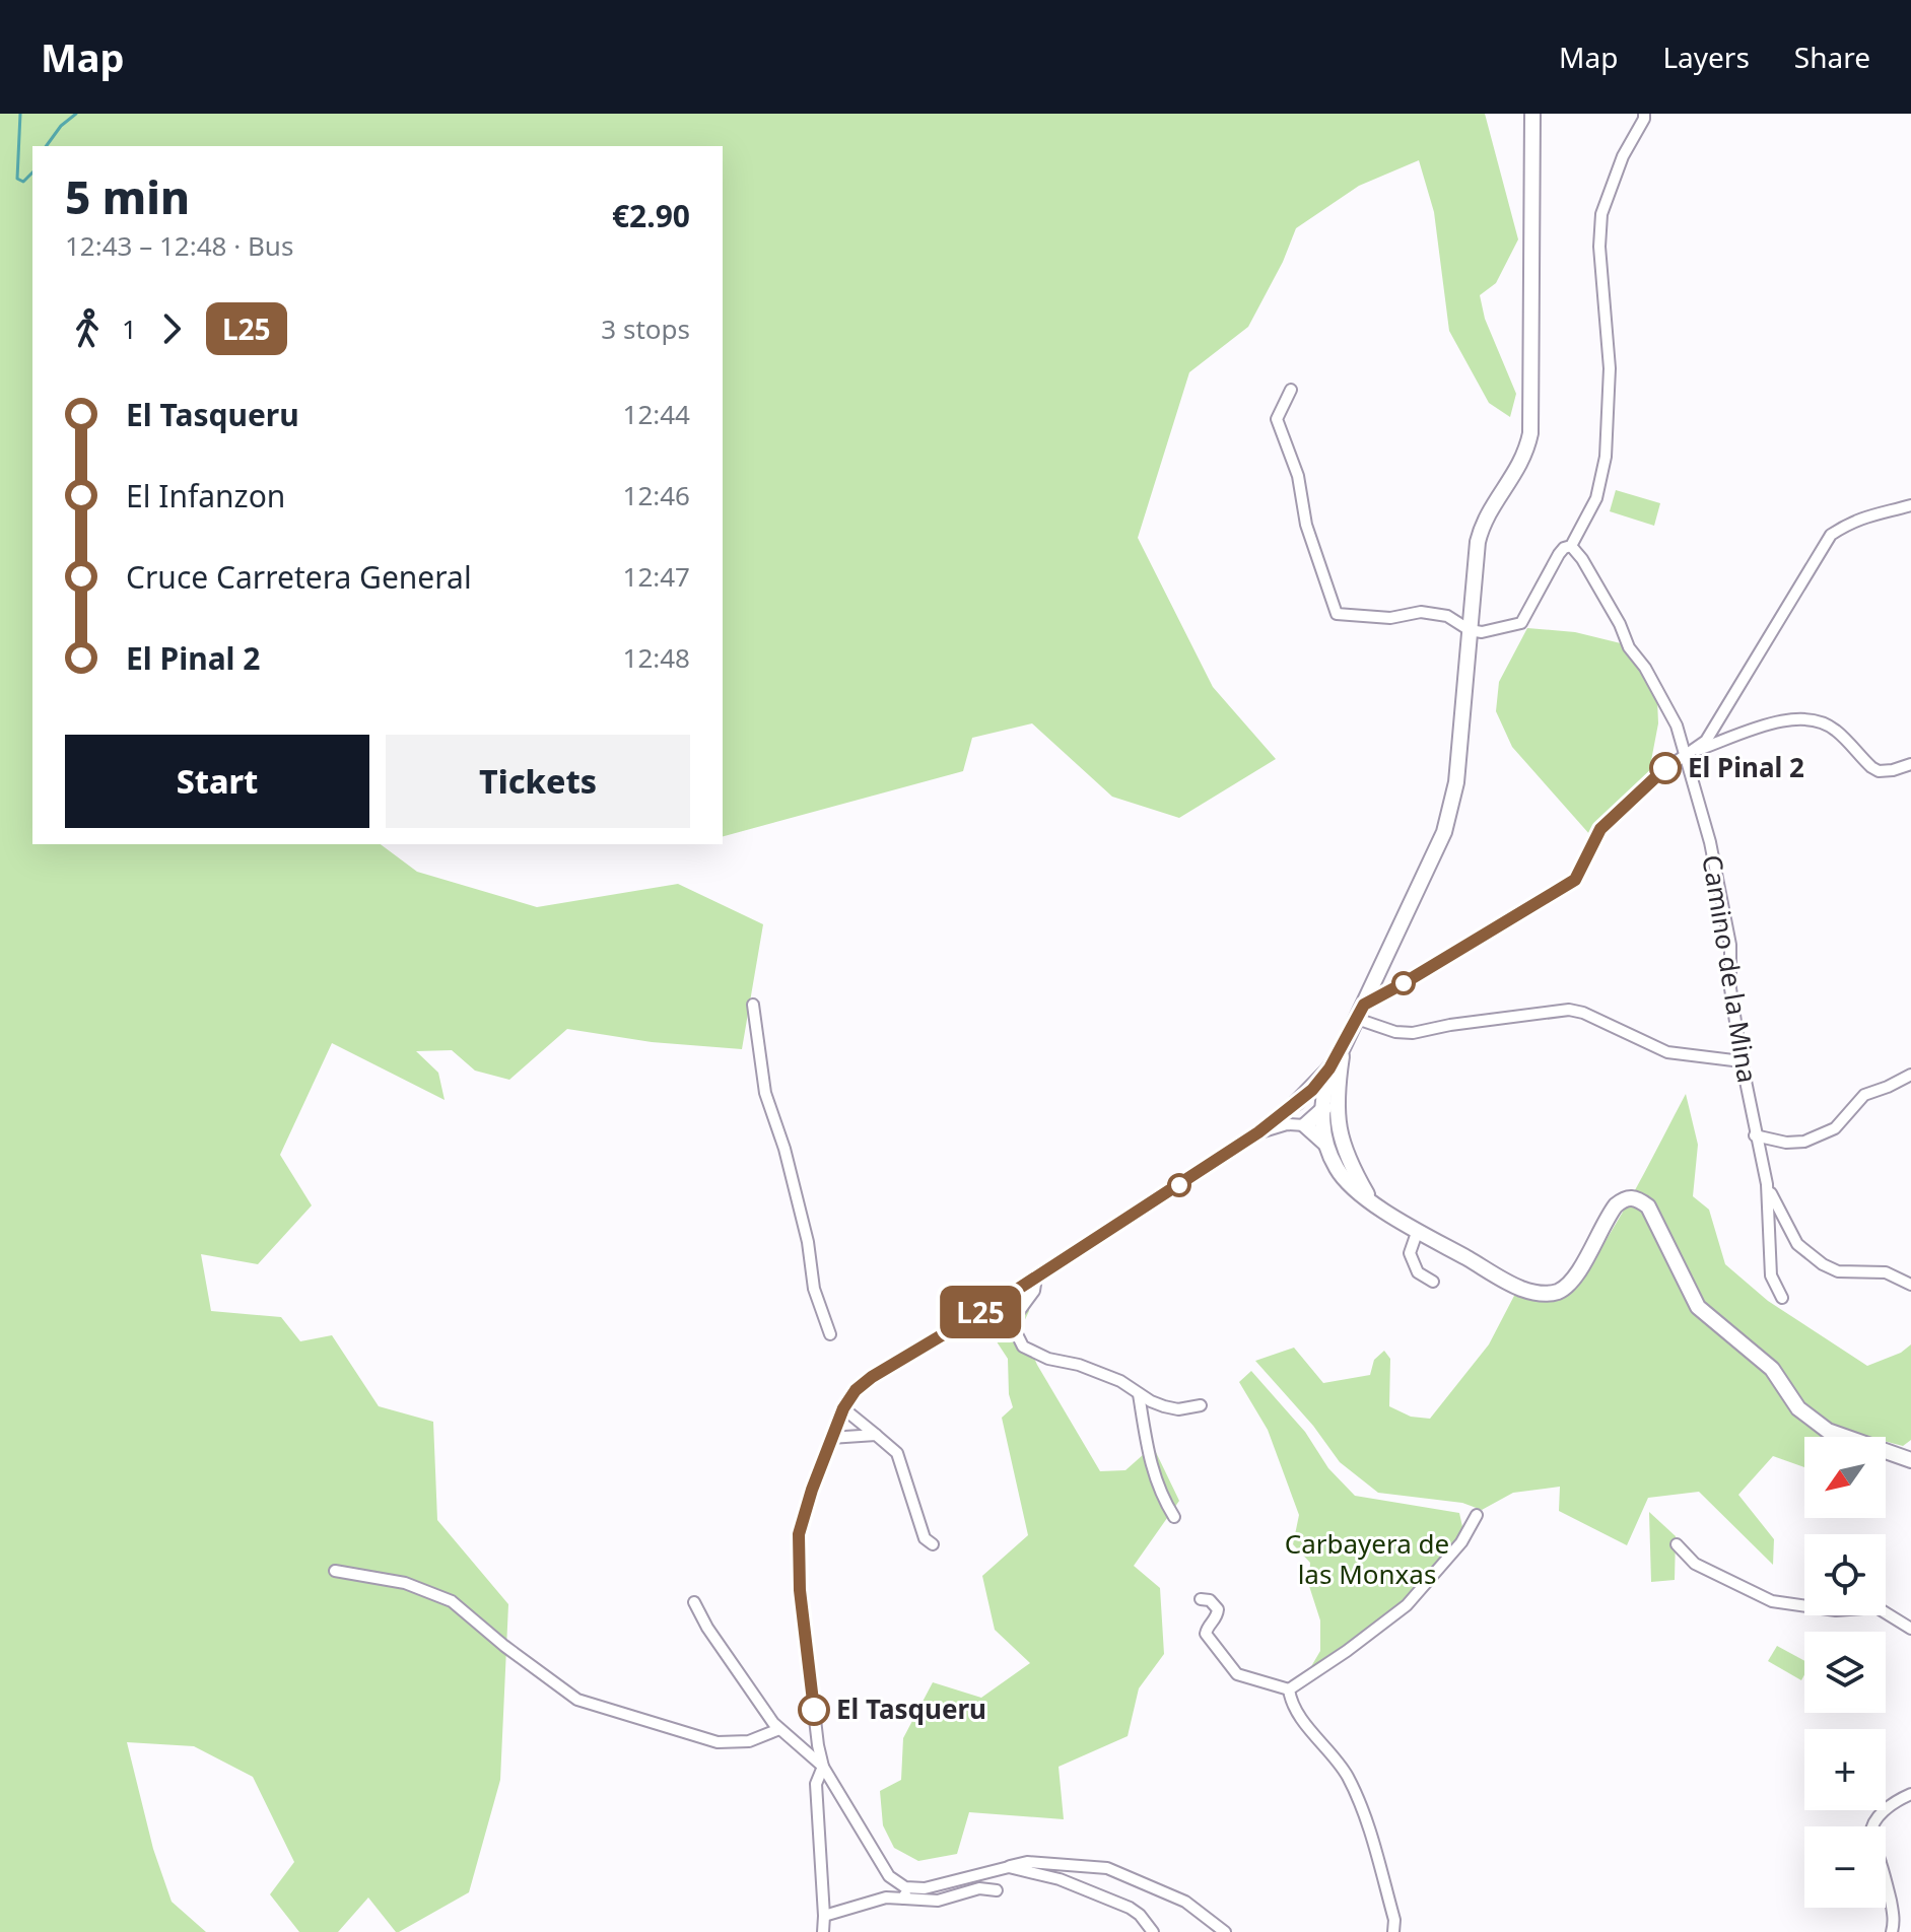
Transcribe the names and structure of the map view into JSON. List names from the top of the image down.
{
  "streets": {
    "street": ["Camino de la Mina"]
  },
  "parks": ["Carbayera de las Monxas"],
  "places": ["El Pinal 2", "El Tasqueru"],
  "lines": ["bus line L25"],
  "north": "bottom left",
  "page": {
    "header": "Map",
    "nav": ["Map", "Layers", "Share"],
    "on_map": "L25",
    "heading": ["5 min", "12:43 – 12:48 · Bus", "€2.90"],
    "legs": ["1", "L25", "3 stops"],
    "list": [
      {
        "name": "El Tasqueru",
        "value": "12:44"
      },
      {
        "name": "El Infanzon",
        "value": "12:46"
      },
      {
        "name": "Cruce Carretera General",
        "value": "12:47"
      },
      {
        "name": "El Pinal 2",
        "value": "12:48"
      }
    ],
    "buttons": ["Start", "Tickets"],
    "map_buttons": ["+", "−"]
  }
}
